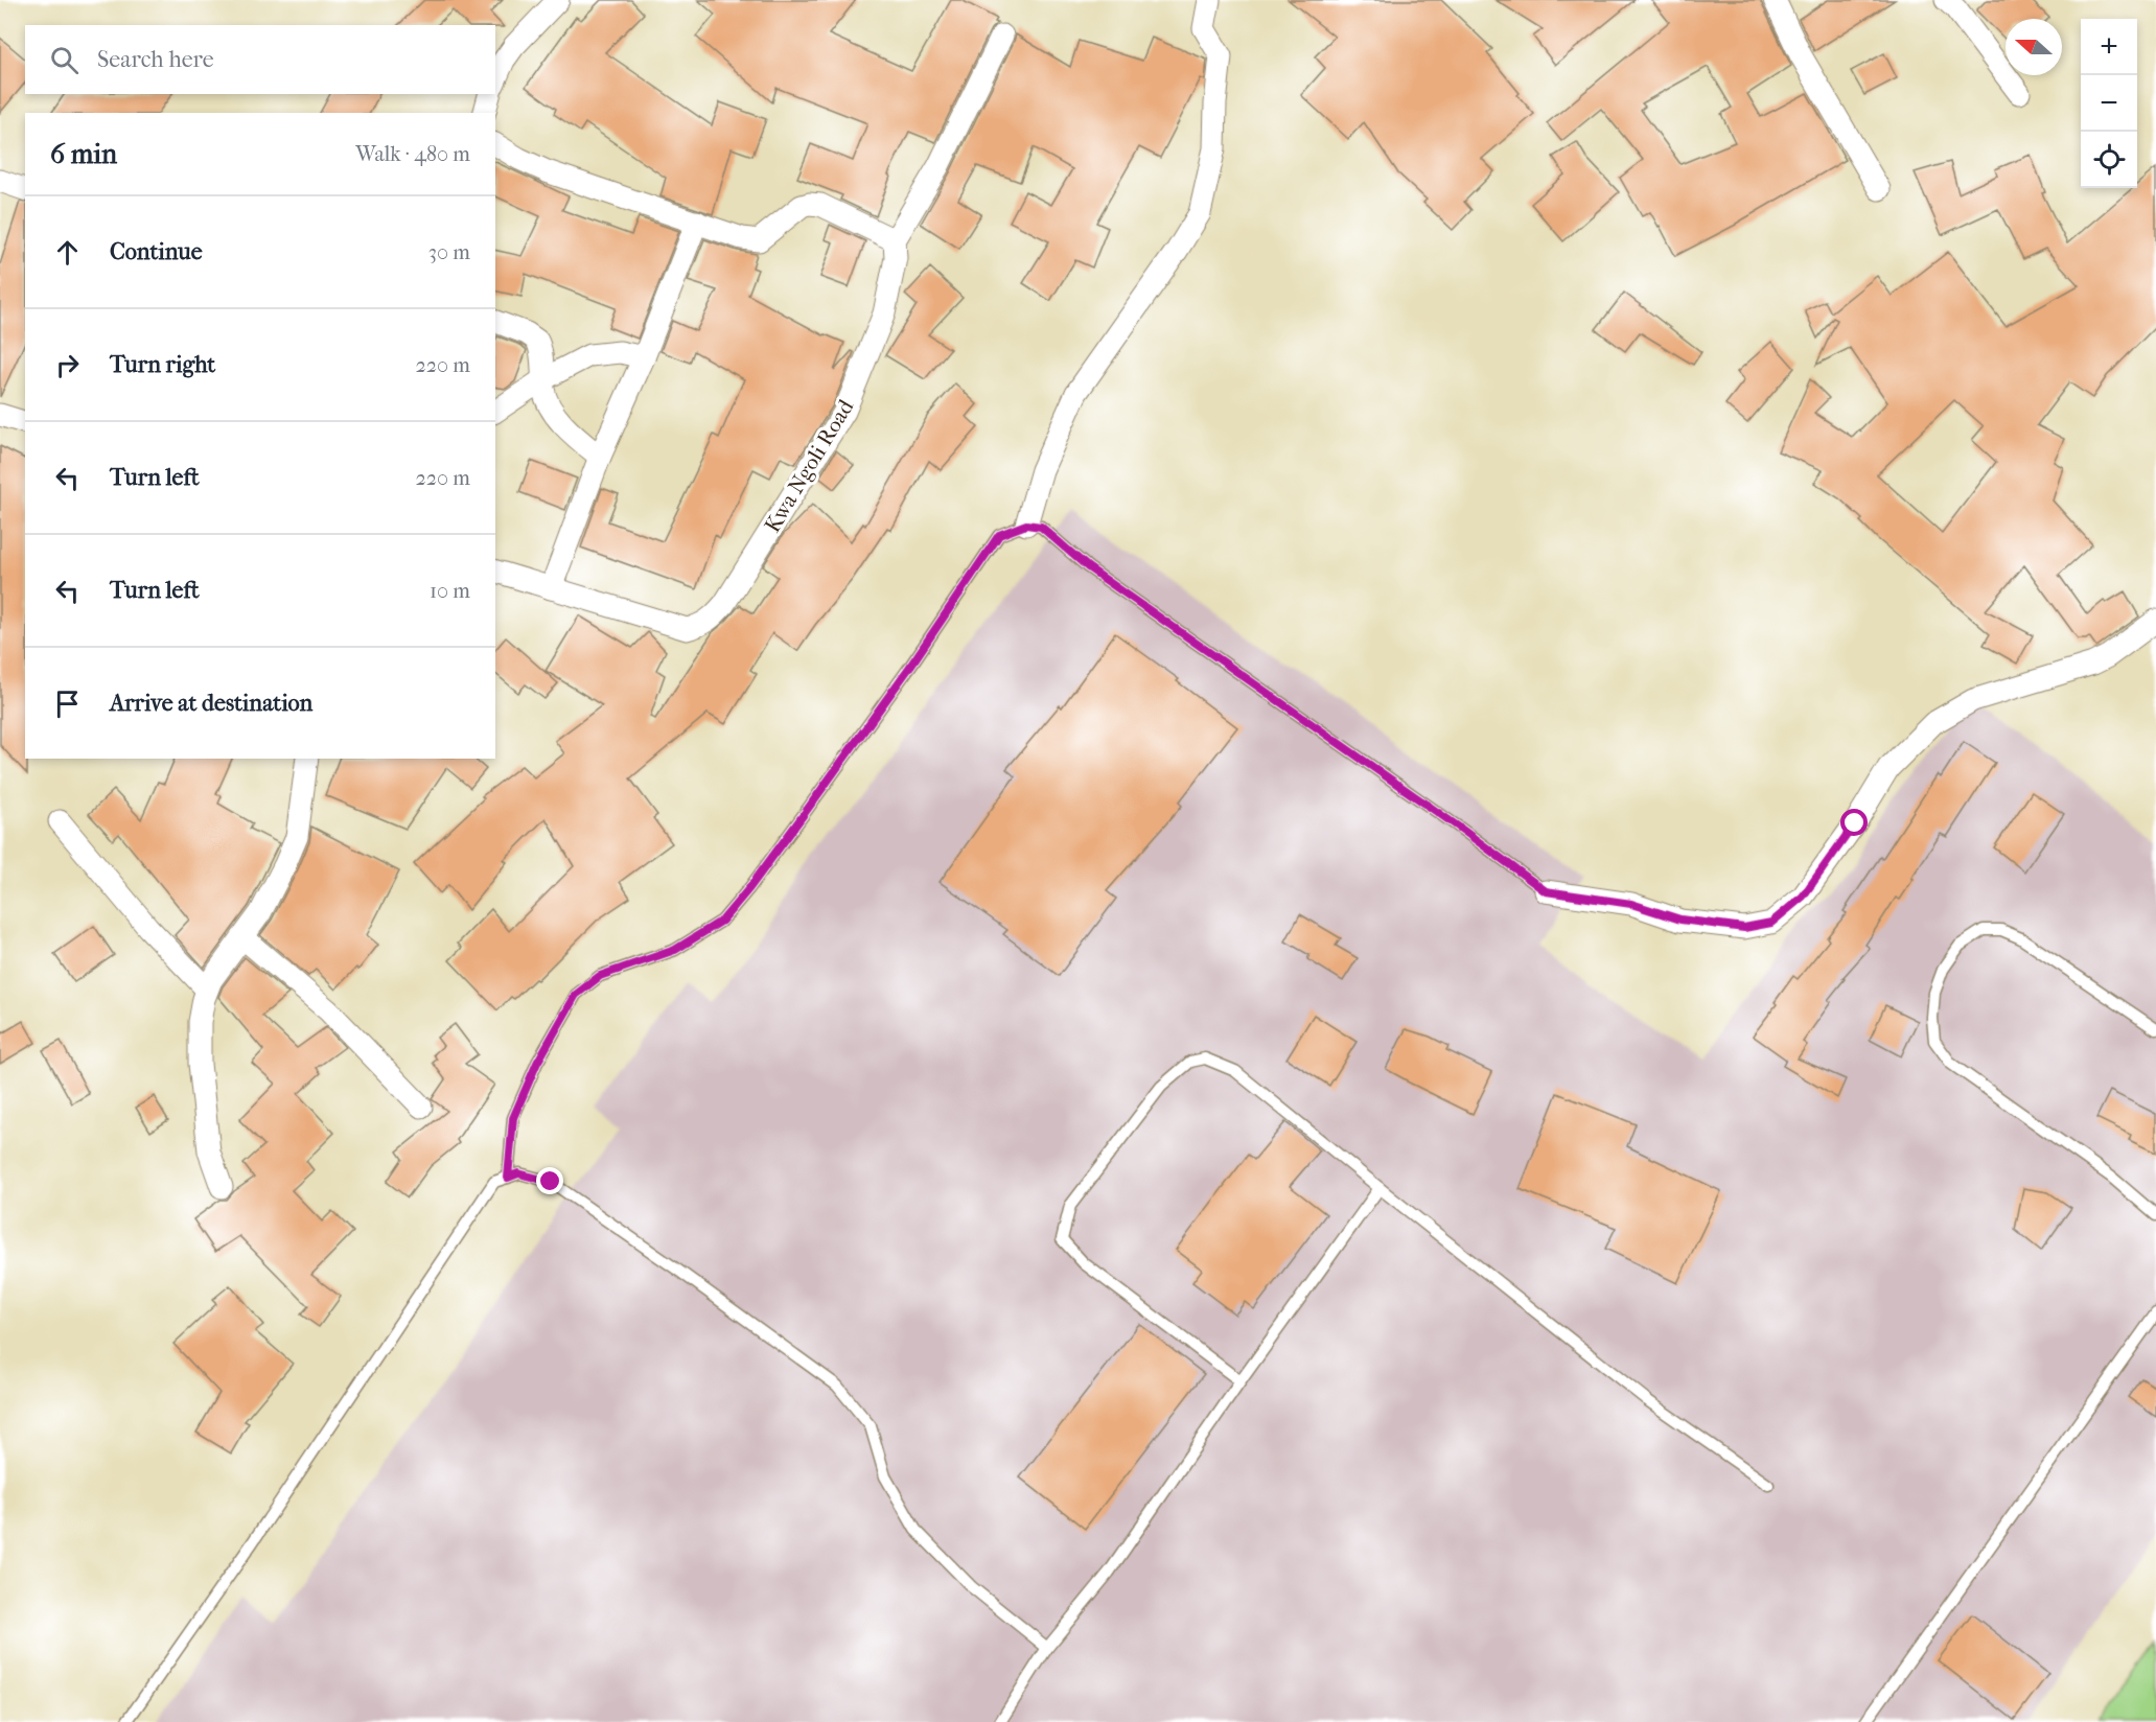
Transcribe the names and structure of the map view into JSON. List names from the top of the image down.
{
  "streets": {
    "street": ["Kwa Ngoli Road"]
  },
  "north": "left",
  "page": {
    "map_buttons": ["+", "−"],
    "search": "Search here",
    "heading": ["6 min", "Walk · 480 m"],
    "list": [
      ["Continue", "30 m"],
      ["Turn right", "220 m"],
      ["Turn left", "220 m"],
      ["Turn left", "10 m"],
      "Arrive at destination"
    ]
  }
}
